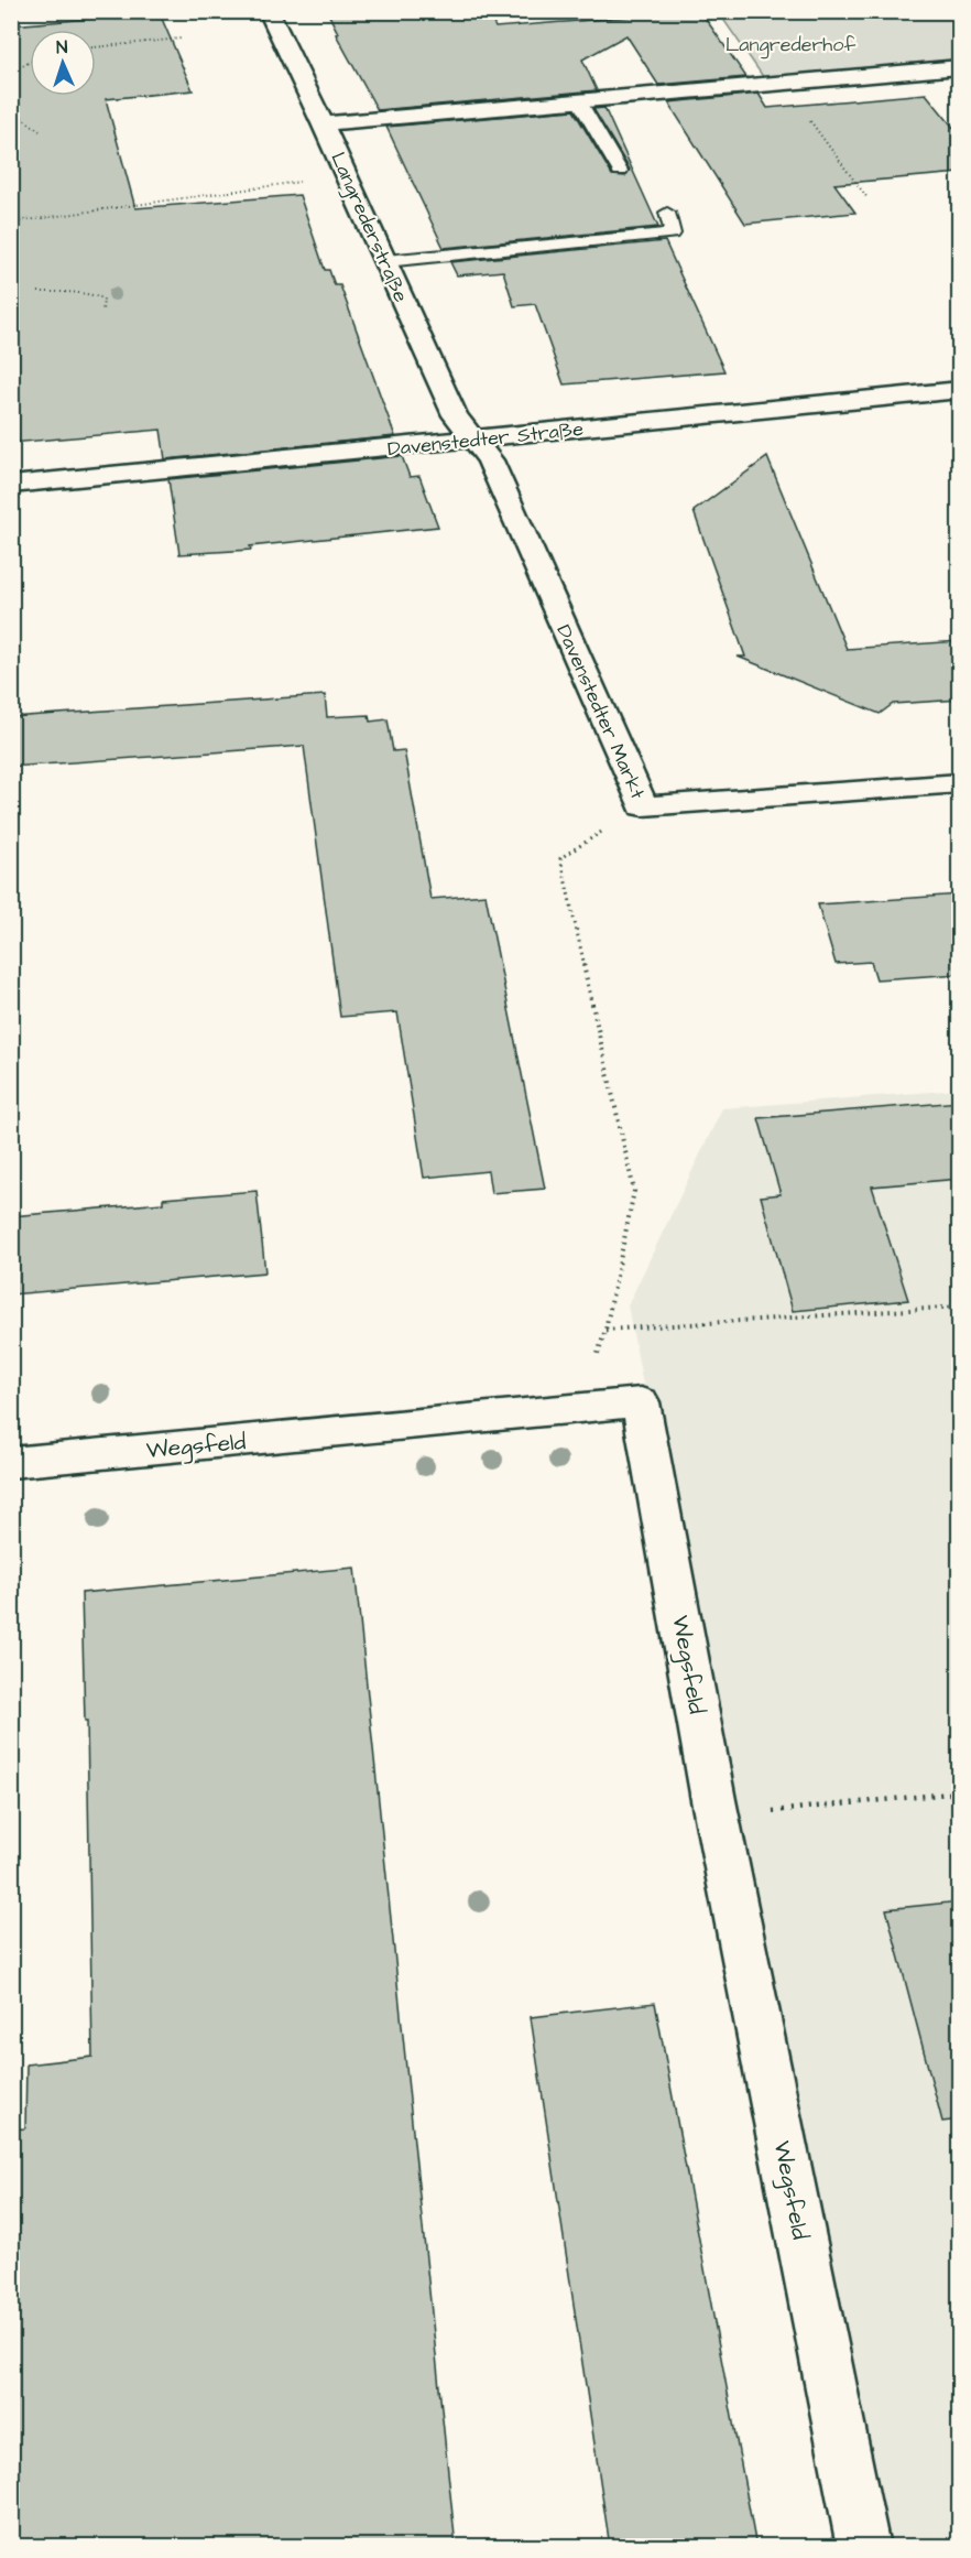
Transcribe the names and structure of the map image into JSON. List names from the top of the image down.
{
  "streets": {
    "street": [
      "Langrederstraße",
      "Davenstedter Straße",
      "Davenstedter Markt",
      "Wegsfeld"
    ]
  },
  "crossings": [
    ["Langrederstraße", "Davenstedter Straße"],
    ["Langrederstraße", "Davenstedter Markt"],
    ["Davenstedter Straße", "Davenstedter Markt"]
  ],
  "parks": ["Langrederhof"],
  "north": "top"
}
